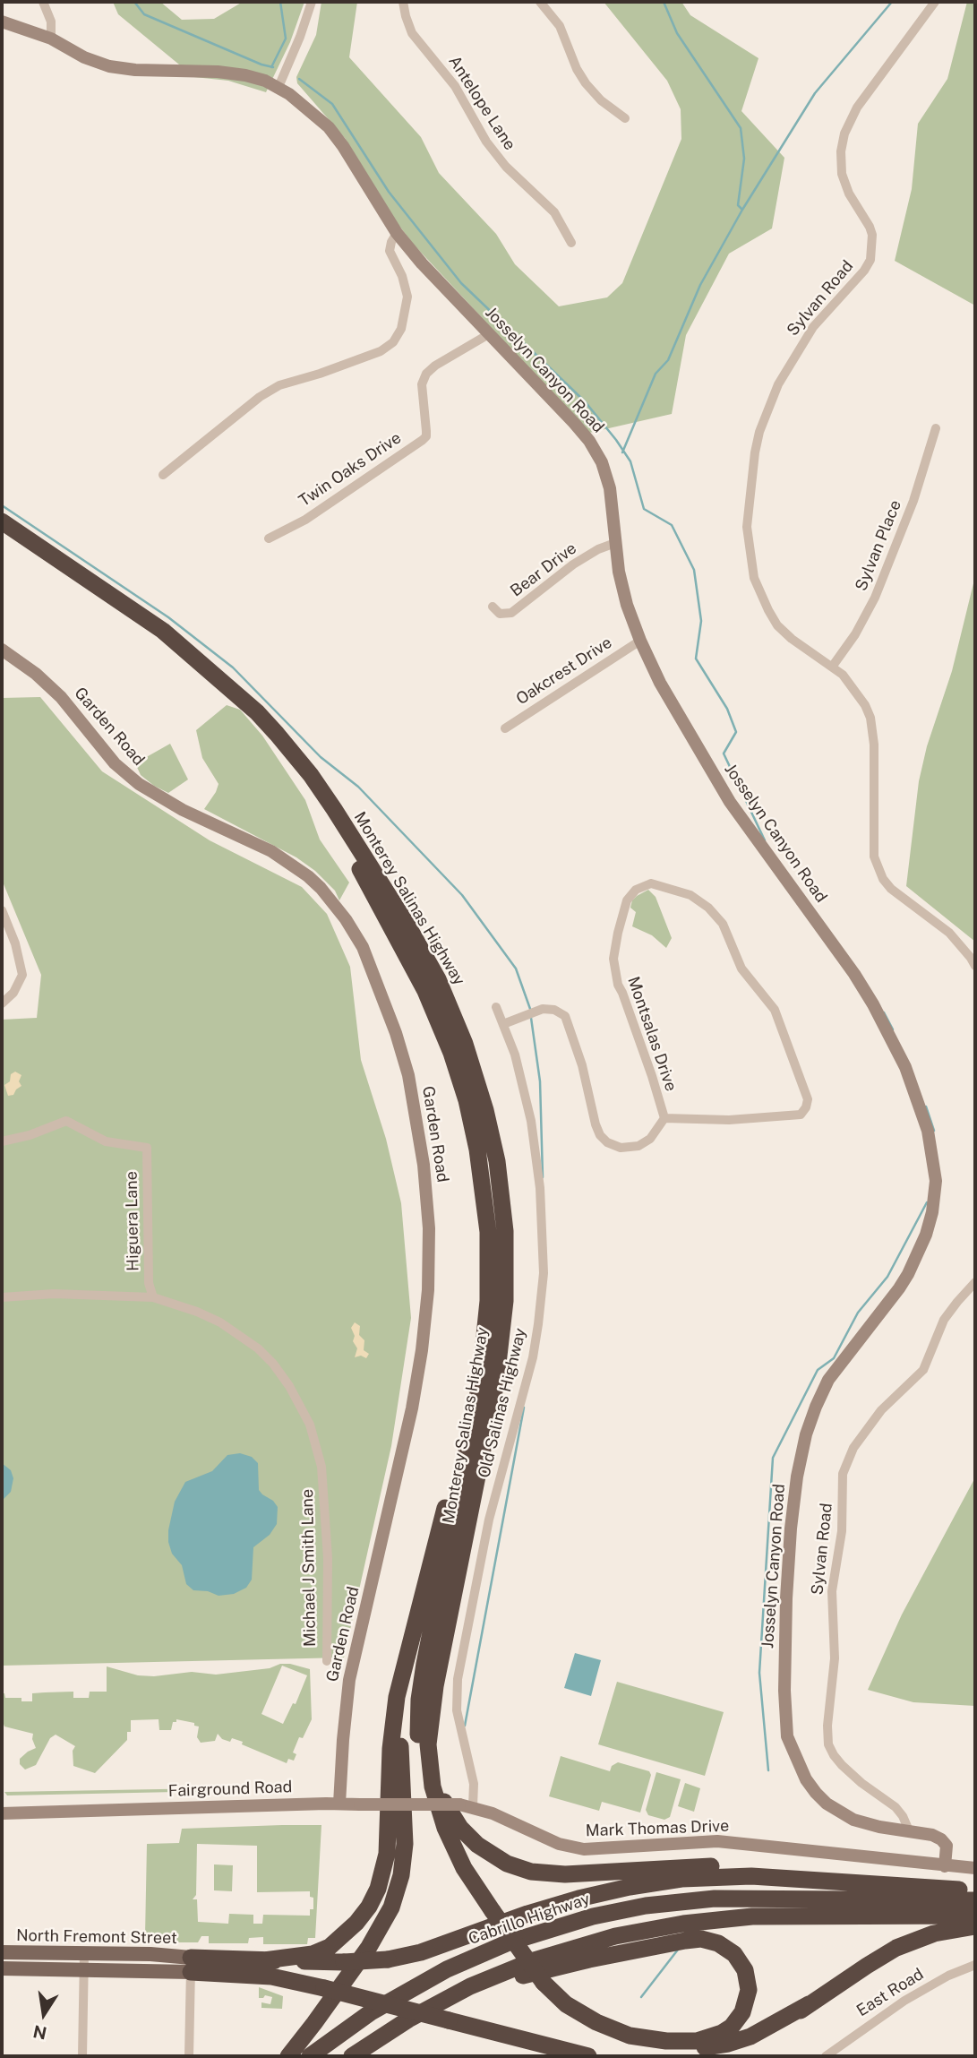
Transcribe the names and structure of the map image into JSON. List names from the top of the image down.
{
  "streets": {
    "highway": ["Monterey Salinas Highway", "Cabrillo Highway"],
    "main road": ["North Fremont Street"],
    "street": [
      "Antelope Lane",
      "Sylvan Road",
      "Josselyn Canyon Road",
      "Twin Oaks Drive",
      "Sylvan Place",
      "Bear Drive",
      "Oakcrest Drive",
      "Garden Road",
      "Montsalas Drive",
      "Higuera Lane",
      "Old Salinas Highway",
      "Michael J Smith Lane",
      "Fairground Road",
      "Mark Thomas Drive",
      "East Road"
    ]
  },
  "crossings": [
    ["Sylvan Road", "Josselyn Canyon Road"],
    ["Sylvan Road", "Sylvan Place"],
    ["Josselyn Canyon Road", "Twin Oaks Drive"],
    ["Josselyn Canyon Road", "Bear Drive"],
    ["Josselyn Canyon Road", "Oakcrest Drive"],
    ["Josselyn Canyon Road", "Mark Thomas Drive"],
    ["Garden Road", "Fairground Road"],
    ["Higuera Lane", "Michael J Smith Lane"],
    ["Old Salinas Highway", "Fairground Road"],
    ["Old Salinas Highway", "Mark Thomas Drive"],
    ["Fairground Road", "Mark Thomas Drive"]
  ],
  "north": "bottom"
}
